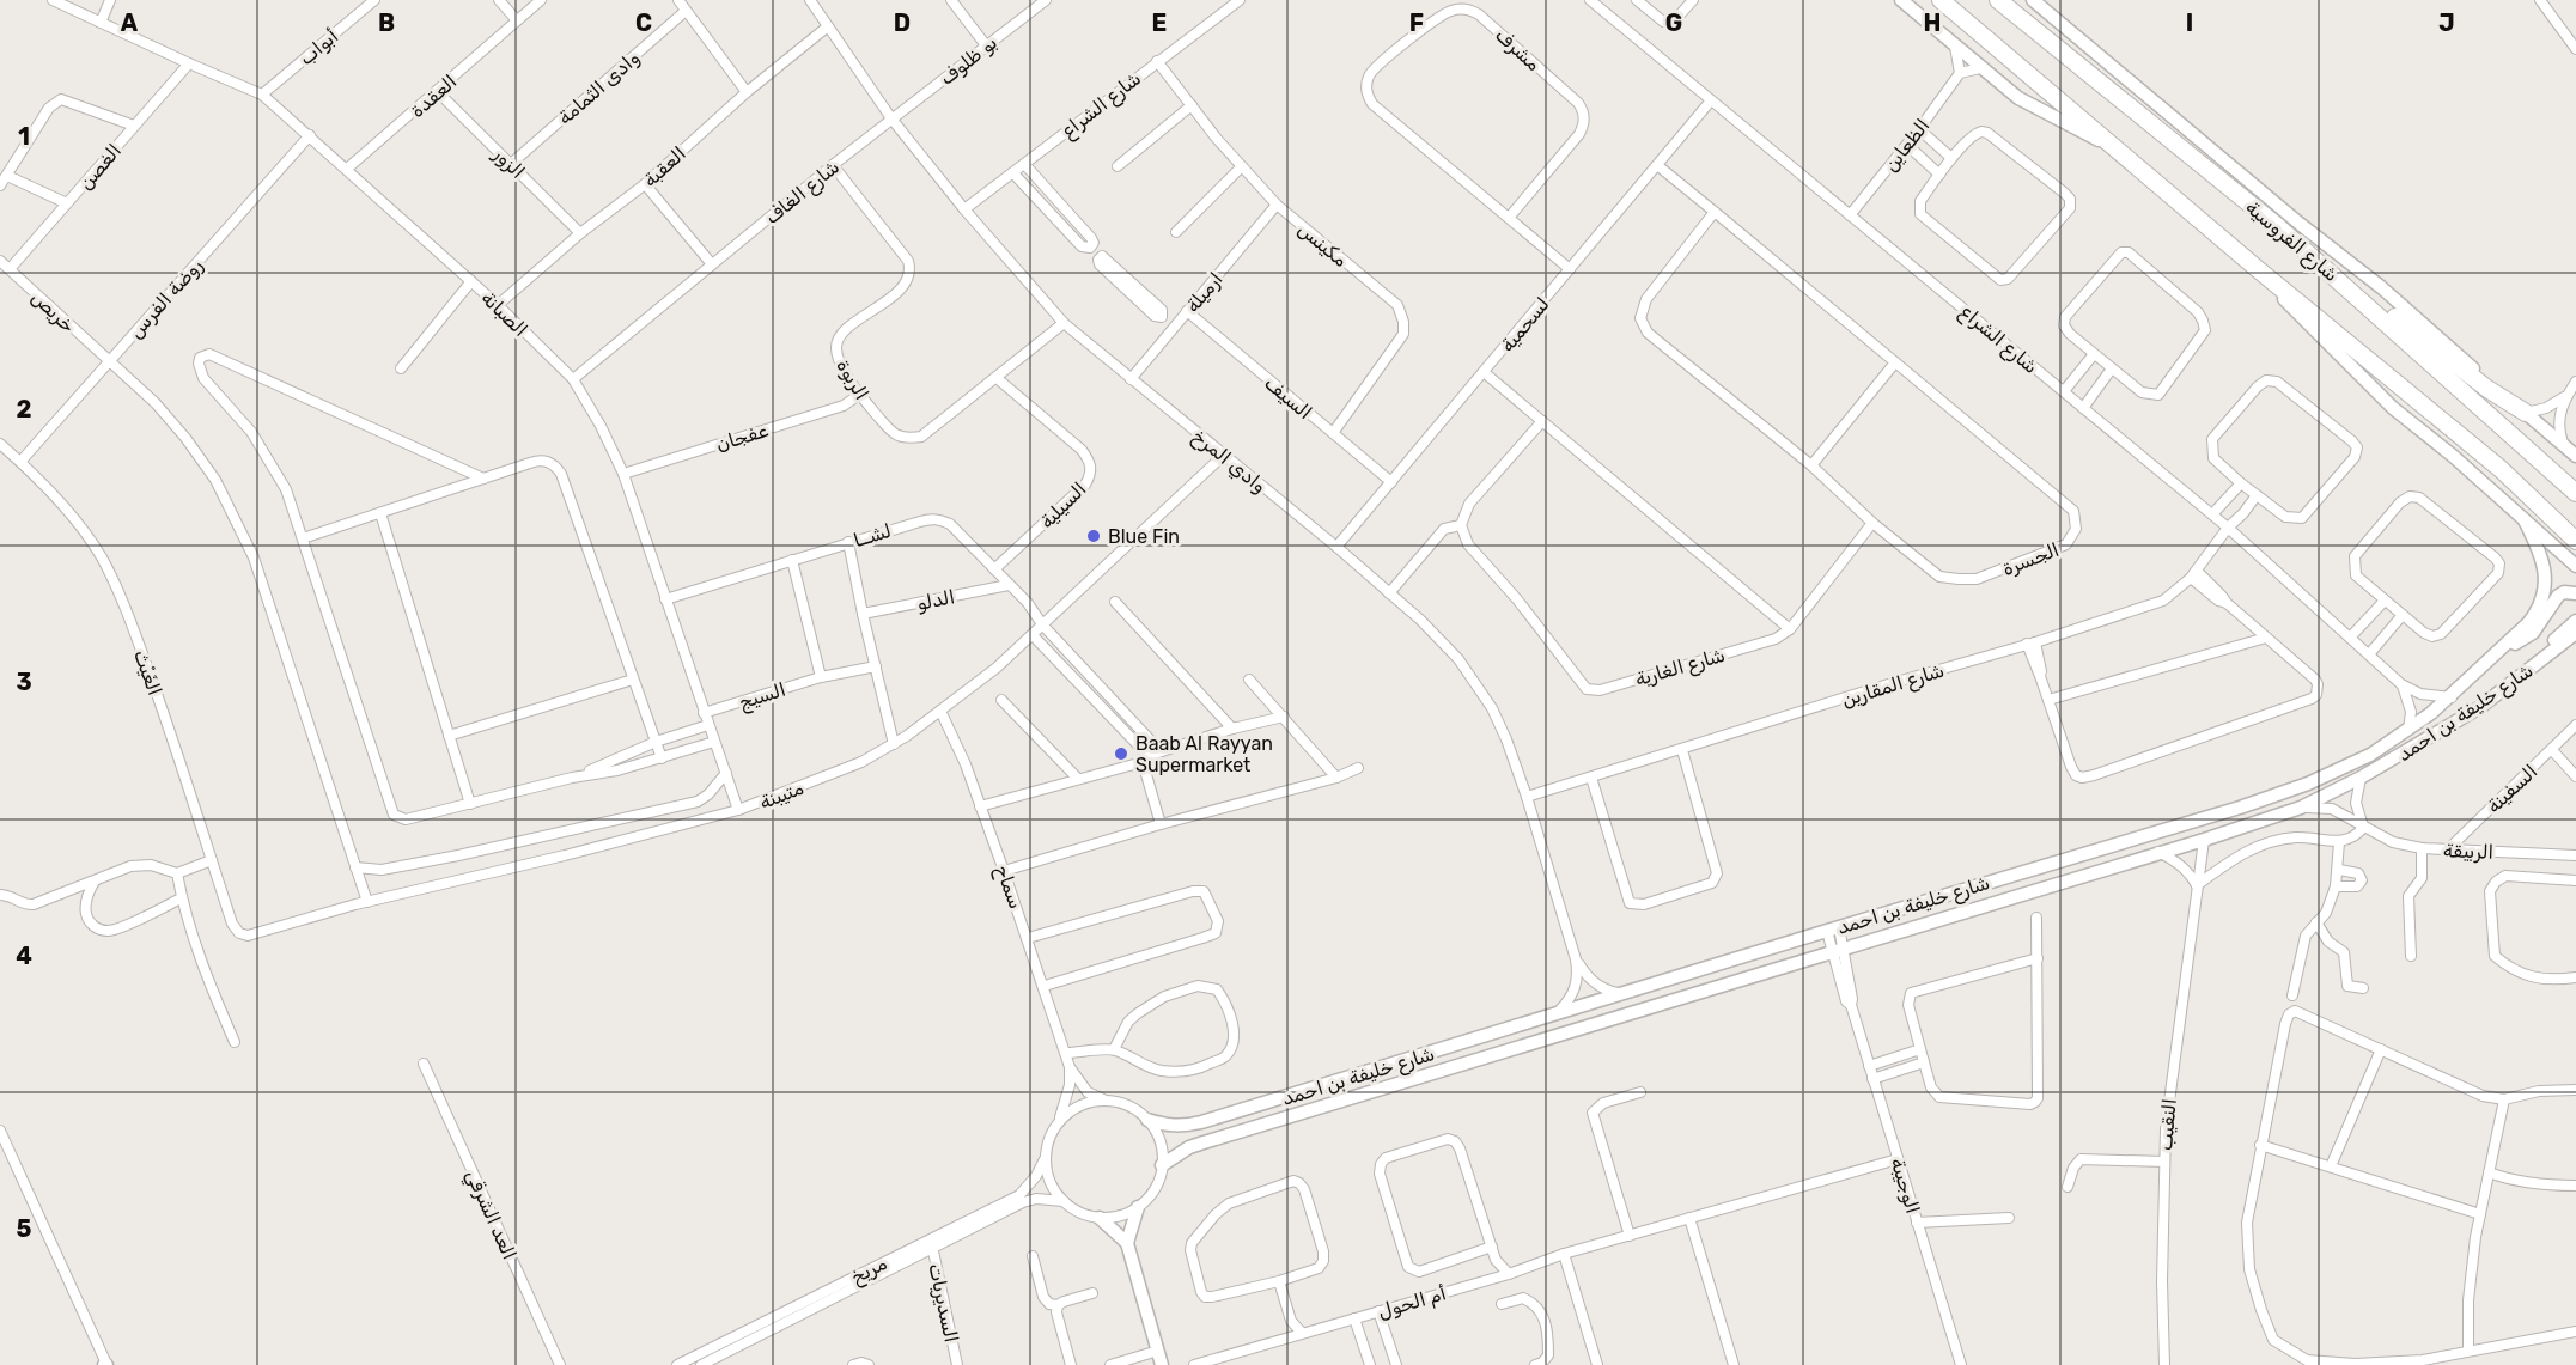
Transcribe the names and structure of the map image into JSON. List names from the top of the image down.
{
  "streets": {
    "highway": ["شارع الفروسية"],
    "street": [
      "أبواب",
      "مشرف",
      "بو ظلوف",
      "وادى الثمامة",
      "العقدة",
      "شارع الشراع",
      "الظعاين",
      "الزور",
      "الغصن",
      "العقبة",
      "شارع الغاف",
      "مكينس",
      "ارميلة",
      "روضة الفرس",
      "خريص",
      "الصبانة",
      "لسحمية",
      "الربوة",
      "السيف",
      "عفجان",
      "وادي المرخ",
      "السيلية",
      "لشــا",
      "الجسرة",
      "الدلو",
      "شارع الغارية",
      "الغَيْث",
      "شارع المقارين",
      "السيج",
      "شارع خليفة بن احمد",
      "السفينة",
      "متيبنة",
      "الربيقة",
      "سماح",
      "النقيب",
      "الوجيبة",
      "العد الشرقي",
      "مريخ",
      "أم الحول",
      "السديريات"
    ]
  },
  "crossings": [
    ["أبواب", "الصبانة"],
    ["مشرف", "لسحمية"],
    ["بو ظلوف", "شارع الغاف"],
    ["بو ظلوف", "وادي المرخ"],
    ["وادى الثمامة", "الزور"],
    ["العقدة", "الزور"],
    ["العقدة", "الصبانة"],
    ["شارع الشراع", "الظعاين"],
    ["شارع الشراع", "مكينس"],
    ["شارع الشراع", "لسحمية"],
    ["شارع الشراع", "وادي المرخ"],
    ["شارع الشراع", "شارع المقارين"],
    ["شارع الشراع", "شارع خليفة بن احمد"],
    ["الزور", "العقبة"],
    ["الغصن", "خريص"],
    ["الغصن", "الصبانة"],
    ["العقبة", "الصبانة"],
    ["العقبة", "وادي المرخ"],
    ["شارع الغاف", "الصبانة"],
    ["شارع الغاف", "الربوة"],
    ["شارع الغاف", "وادي المرخ"],
    ["مكينس", "ارميلة"],
    ["مكينس", "السيف"],
    ["ارميلة", "السيف"],
    ["ارميلة", "وادي المرخ"],
    ["روضة الفرس", "خريص"],
    ["روضة الفرس", "الصبانة"],
    ["روضة الفرس", "الغَيْث"],
    ["خريص", "متيبنة"],
    ["الصبانة", "عفجان"],
    ["الصبانة", "لشــا"],
    ["الصبانة", "السيج"],
    ["الصبانة", "متيبنة"],
    ["لسحمية", "السيف"],
    ["لسحمية", "وادي المرخ"],
    ["لسحمية", "الجسرة"],
    ["الربوة", "عفجان"],
    ["الربوة", "وادي المرخ"],
    ["الربوة", "السيلية"],
    ["وادي المرخ", "شارع المقارين"],
    ["وادي المرخ", "شارع خليفة بن احمد"],
    ["وادي المرخ", "متيبنة"],
    ["السيلية", "لشــا"],
    ["لشــا", "الدلو"],
    ["لشــا", "متيبنة"],
    ["الغَيْث", "متيبنة"],
    ["شارع خليفة بن احمد", "الربيقة"],
    ["شارع خليفة بن احمد", "سماح"],
    ["شارع خليفة بن احمد", "النقيب"],
    ["شارع خليفة بن احمد", "الوجيبة"],
    ["شارع خليفة بن احمد", "مريخ"],
    ["السفينة", "الربيقة"],
    ["متيبنة", "سماح"],
    ["سماح", "مريخ"],
    ["الوجيبة", "أم الحول"],
    ["مريخ", "السديريات"]
  ],
  "places": ["Blue Fin", "Baab Al Rayyan Supermarket"],
  "grid": {
    "columns": [
      "A",
      "B",
      "C",
      "D",
      "E",
      "F",
      "G",
      "H",
      "I",
      "J"
    ],
    "rows": [
      "1",
      "2",
      "3",
      "4",
      "5"
    ]
  }
}
